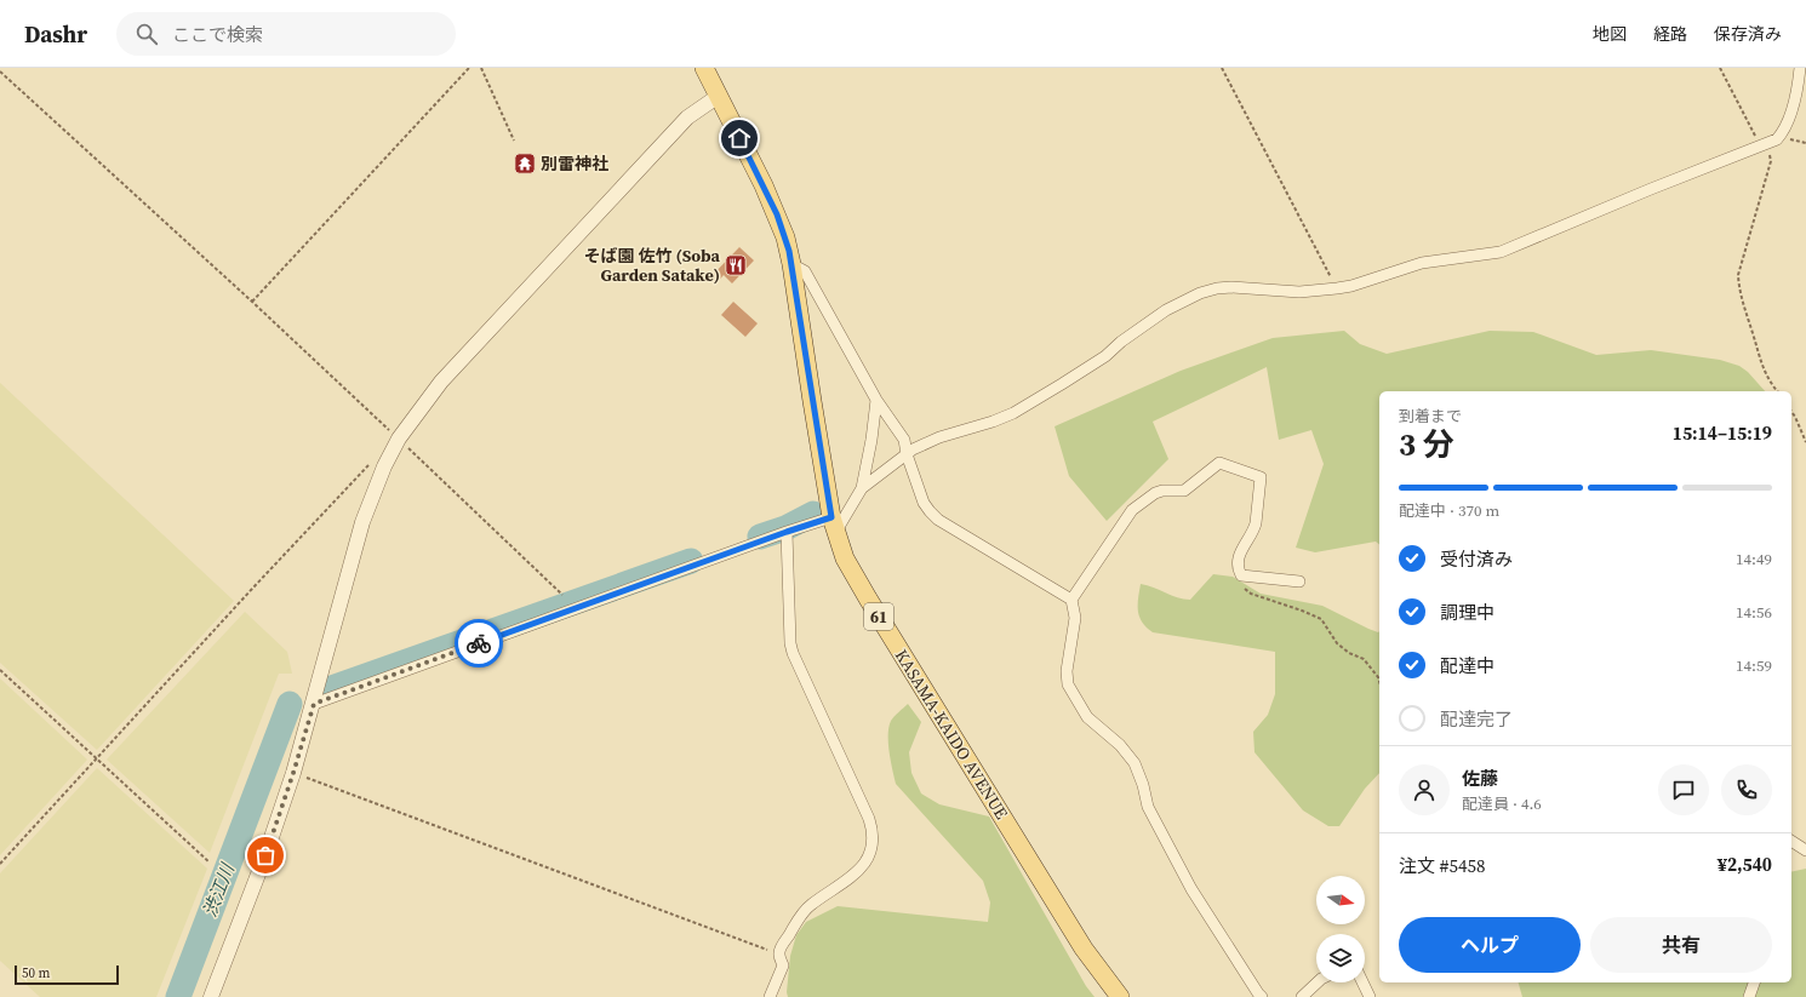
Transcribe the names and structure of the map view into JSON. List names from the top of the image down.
{
  "streets": {
    "main road": ["61", "KASAMA-KAIDO AVENUE"]
  },
  "water": ["渋江川"],
  "places": {
    "temple": ["別雷神社"],
    "restaurant": ["そば園 佐竹 (Soba Garden Satake)"]
  },
  "scale_bar": "50 m",
  "north": "right",
  "page": {
    "header": "Dashr",
    "search": "ここで検索",
    "nav": ["地図", "経路", "保存済み"],
    "heading": ["3 分", "到着まで", "15:14–15:19"],
    "panel": [
      "佐藤",
      "配達員 · 4.6",
      "注文 #5458",
      "¥2,540"
    ],
    "bar": "配達中 · 370 m",
    "list": [
      ["受付済み", "14:49"],
      ["調理中", "14:56"],
      ["配達中", "14:59"],
      "配達完了"
    ],
    "buttons": ["ヘルプ", "共有"],
    "scale": "50 m"
  }
}
